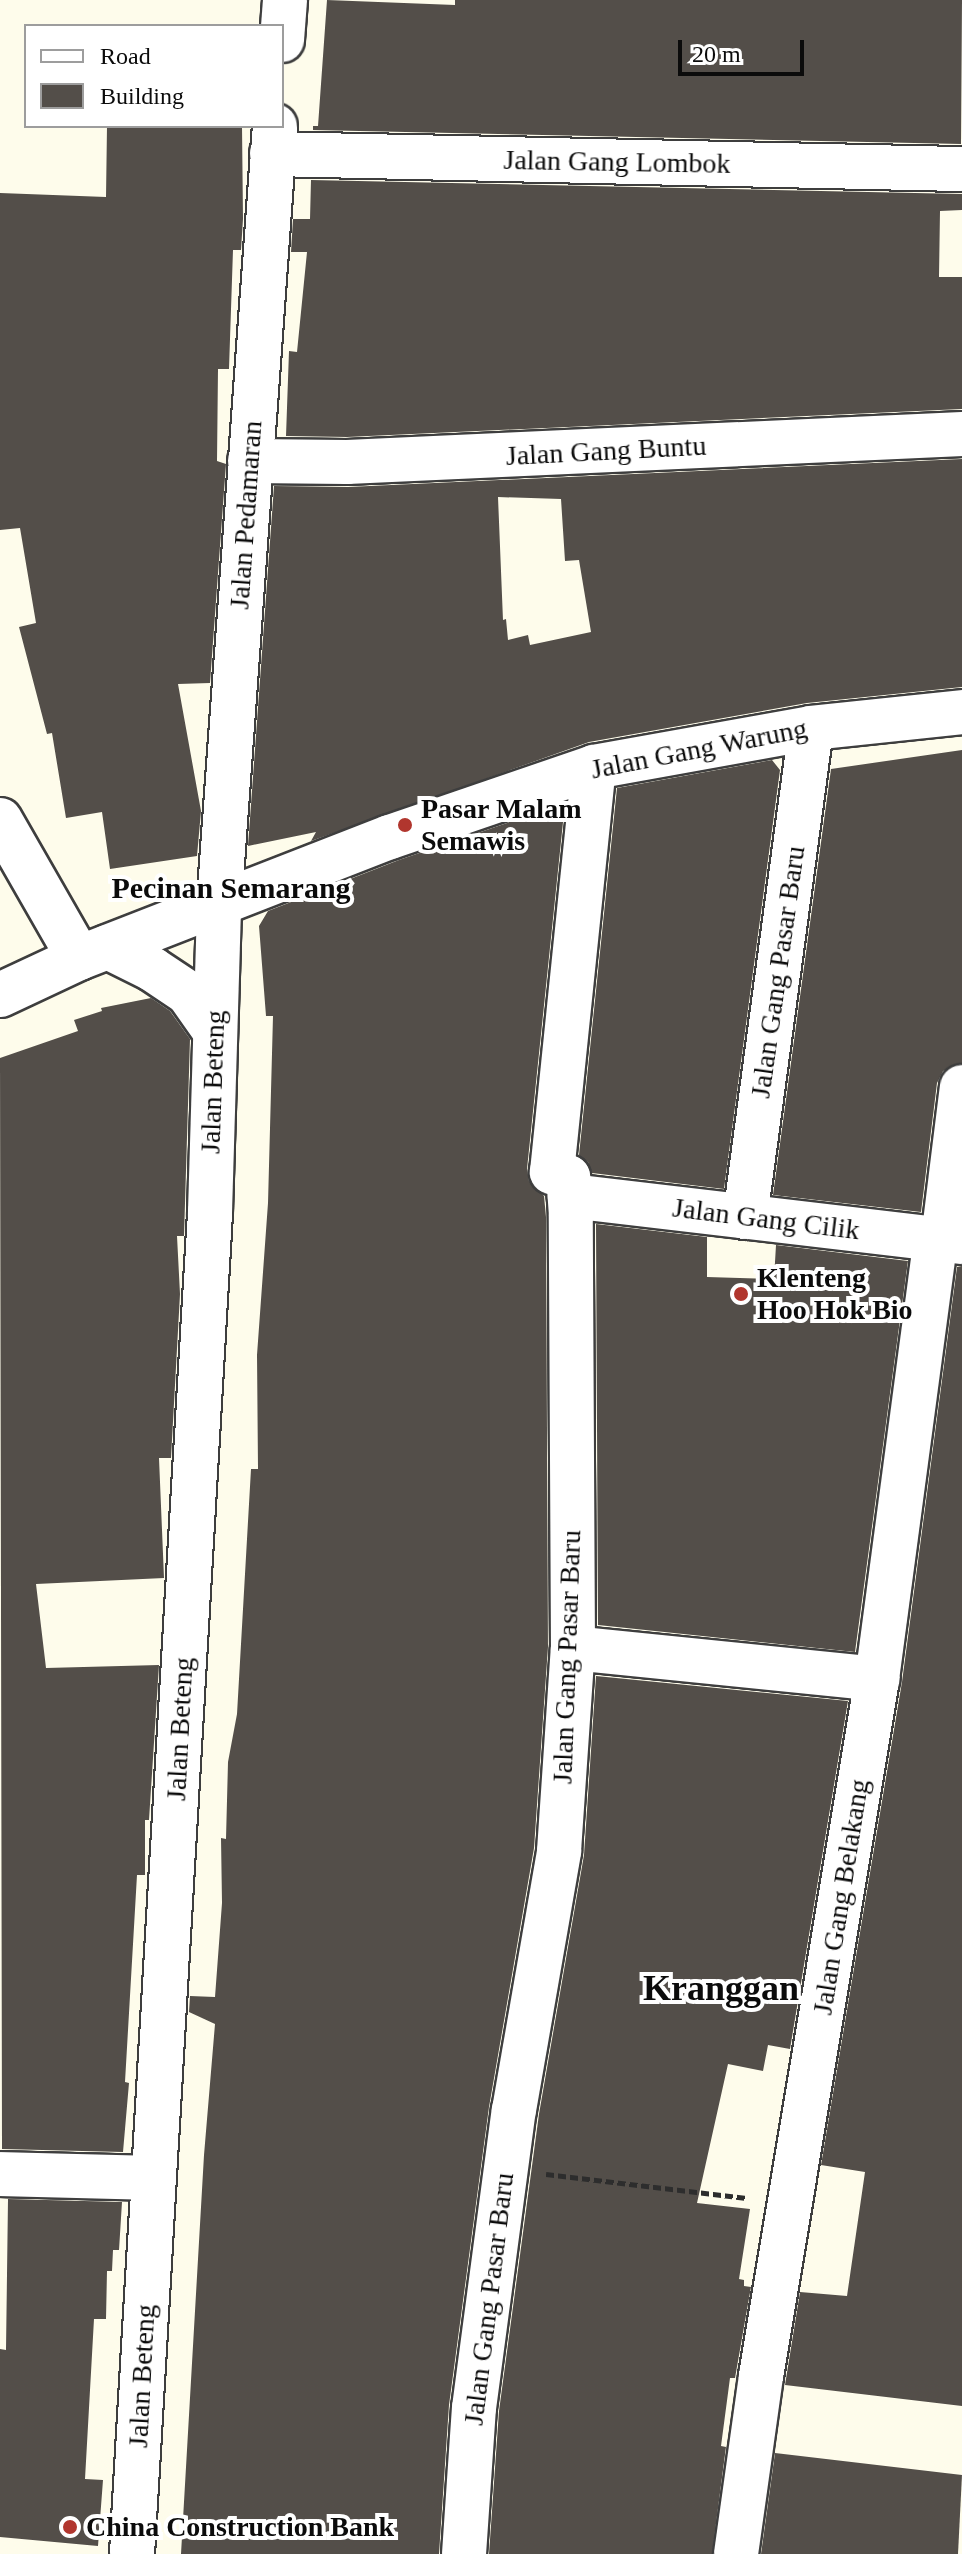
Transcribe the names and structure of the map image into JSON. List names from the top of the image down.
{
  "streets": {
    "street": [
      "Jalan Gang Lombok",
      "Jalan Gang Buntu",
      "Jalan Pedamaran",
      "Jalan Gang Warung",
      "Jalan Gang Pasar Baru",
      "Jalan Beteng",
      "Jalan Gang Cilik",
      "Jalan Gang Belakang"
    ]
  },
  "crossings": [
    ["Jalan Gang Lombok", "Jalan Pedamaran"],
    ["Jalan Gang Buntu", "Jalan Pedamaran"],
    ["Jalan Pedamaran", "Jalan Gang Warung"],
    ["Jalan Pedamaran", "Jalan Beteng"],
    ["Jalan Gang Warung", "Jalan Gang Pasar Baru"],
    ["Jalan Gang Warung", "Jalan Beteng"],
    ["Jalan Gang Pasar Baru", "Jalan Gang Cilik"],
    ["Jalan Gang Cilik", "Jalan Gang Belakang"]
  ],
  "districts": ["Pecinan Semarang", "Kranggan"],
  "places": ["Pasar Malam Semawis", "Klenteng Hoo Hok Bio", "China Construction Bank"],
  "legend": ["Road", "Building"],
  "scale_bar": "20 m"
}
